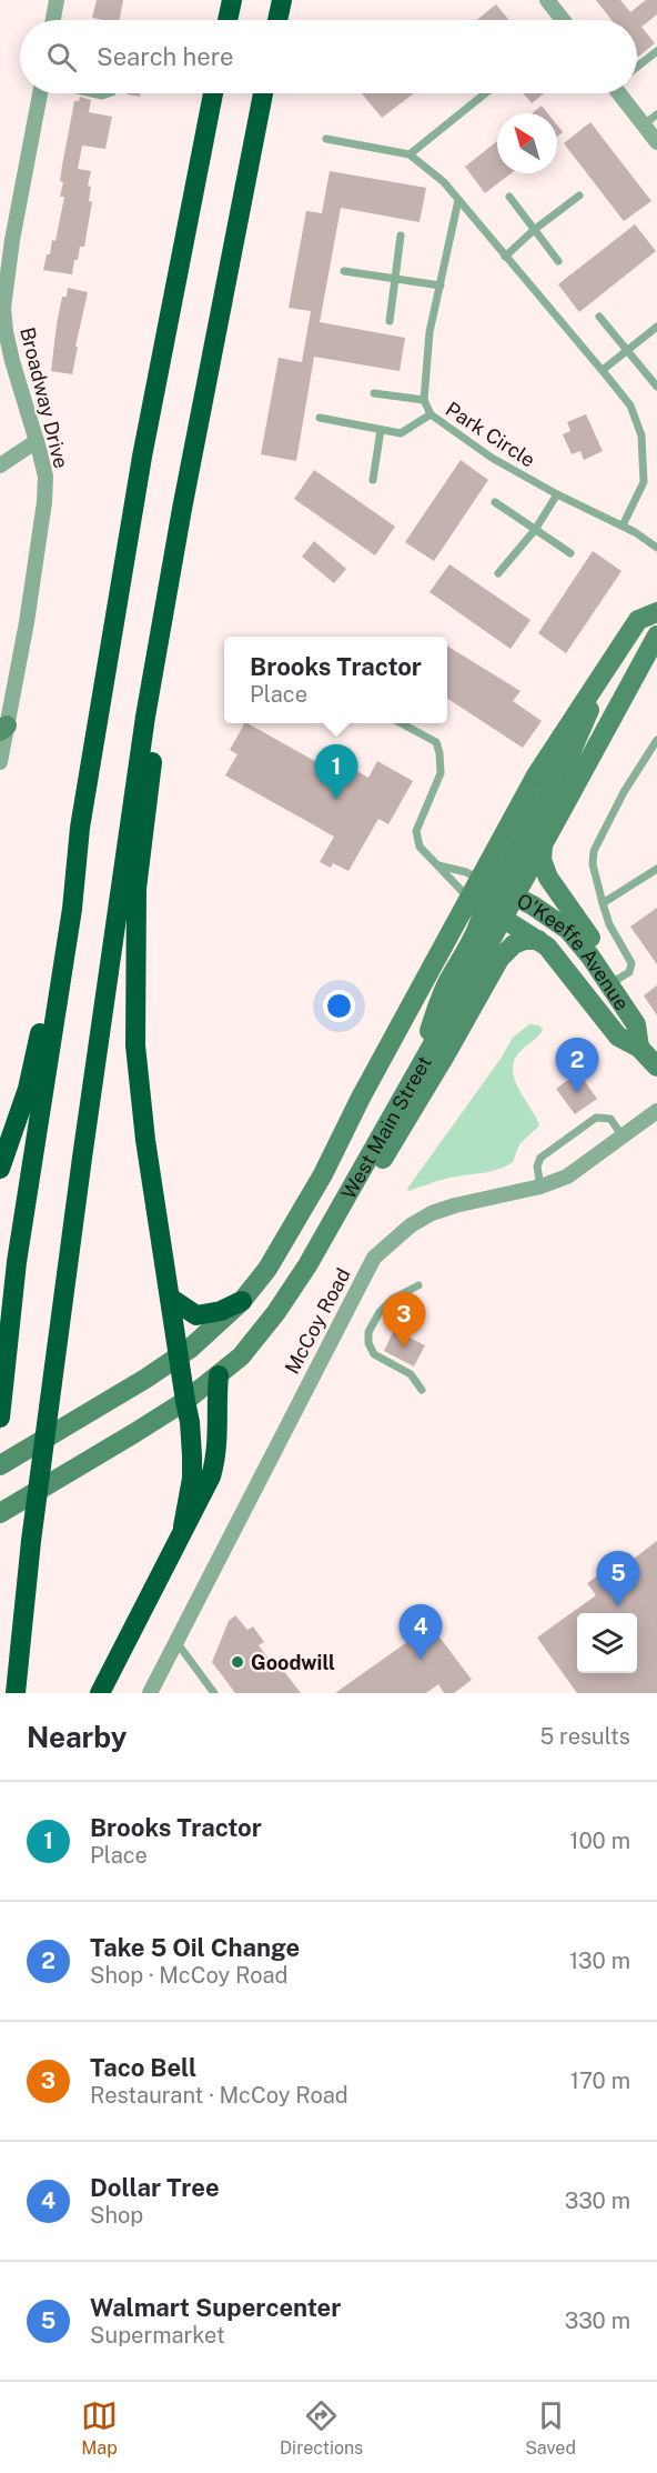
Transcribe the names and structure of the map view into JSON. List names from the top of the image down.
{
  "streets": {
    "main road": ["O'Keeffe Avenue", "West Main Street"],
    "street": ["Broadway Drive", "McCoy Road"],
    "lane": ["Park Circle"]
  },
  "crossings": [
    ["O'Keeffe Avenue", "West Main Street"]
  ],
  "places": ["Goodwill"],
  "north": "top left",
  "page": {
    "search": "Search here",
    "popup": ["Brooks Tractor", "Place"],
    "pins": [
      "1",
      "2",
      "3",
      "5",
      "4"
    ],
    "heading": ["Nearby", "5 results"],
    "list": [
      {
        "mark": "1",
        "name": "Brooks Tractor",
        "note": "Place",
        "value": "100 m"
      },
      {
        "mark": "2",
        "name": "Take 5 Oil Change",
        "note": "Shop · McCoy Road",
        "value": "130 m"
      },
      {
        "mark": "3",
        "name": "Taco Bell",
        "note": "Restaurant · McCoy Road",
        "value": "170 m"
      },
      {
        "mark": "4",
        "name": "Dollar Tree",
        "note": "Shop",
        "value": "330 m"
      },
      {
        "mark": "5",
        "name": "Walmart Supercenter",
        "note": "Supermarket",
        "value": "330 m"
      }
    ],
    "nav": ["Map", "Directions", "Saved"]
  }
}
